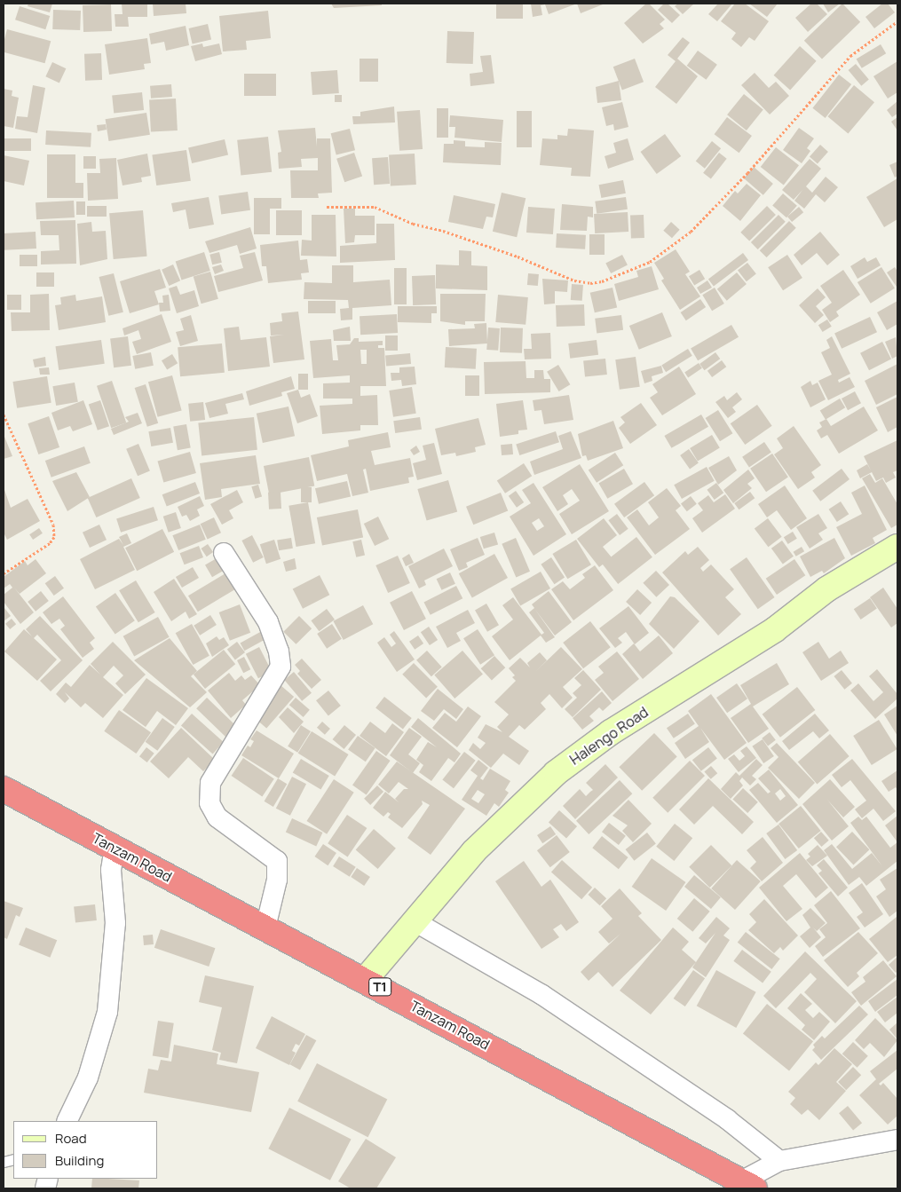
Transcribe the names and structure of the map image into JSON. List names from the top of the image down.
{
  "streets": {
    "highway": ["Tanzam Road", "T1"],
    "street": ["Halengo Road"]
  },
  "crossings": [
    ["Halengo Road", "Tanzam Road"]
  ],
  "legend": ["Road", "Building"]
}
